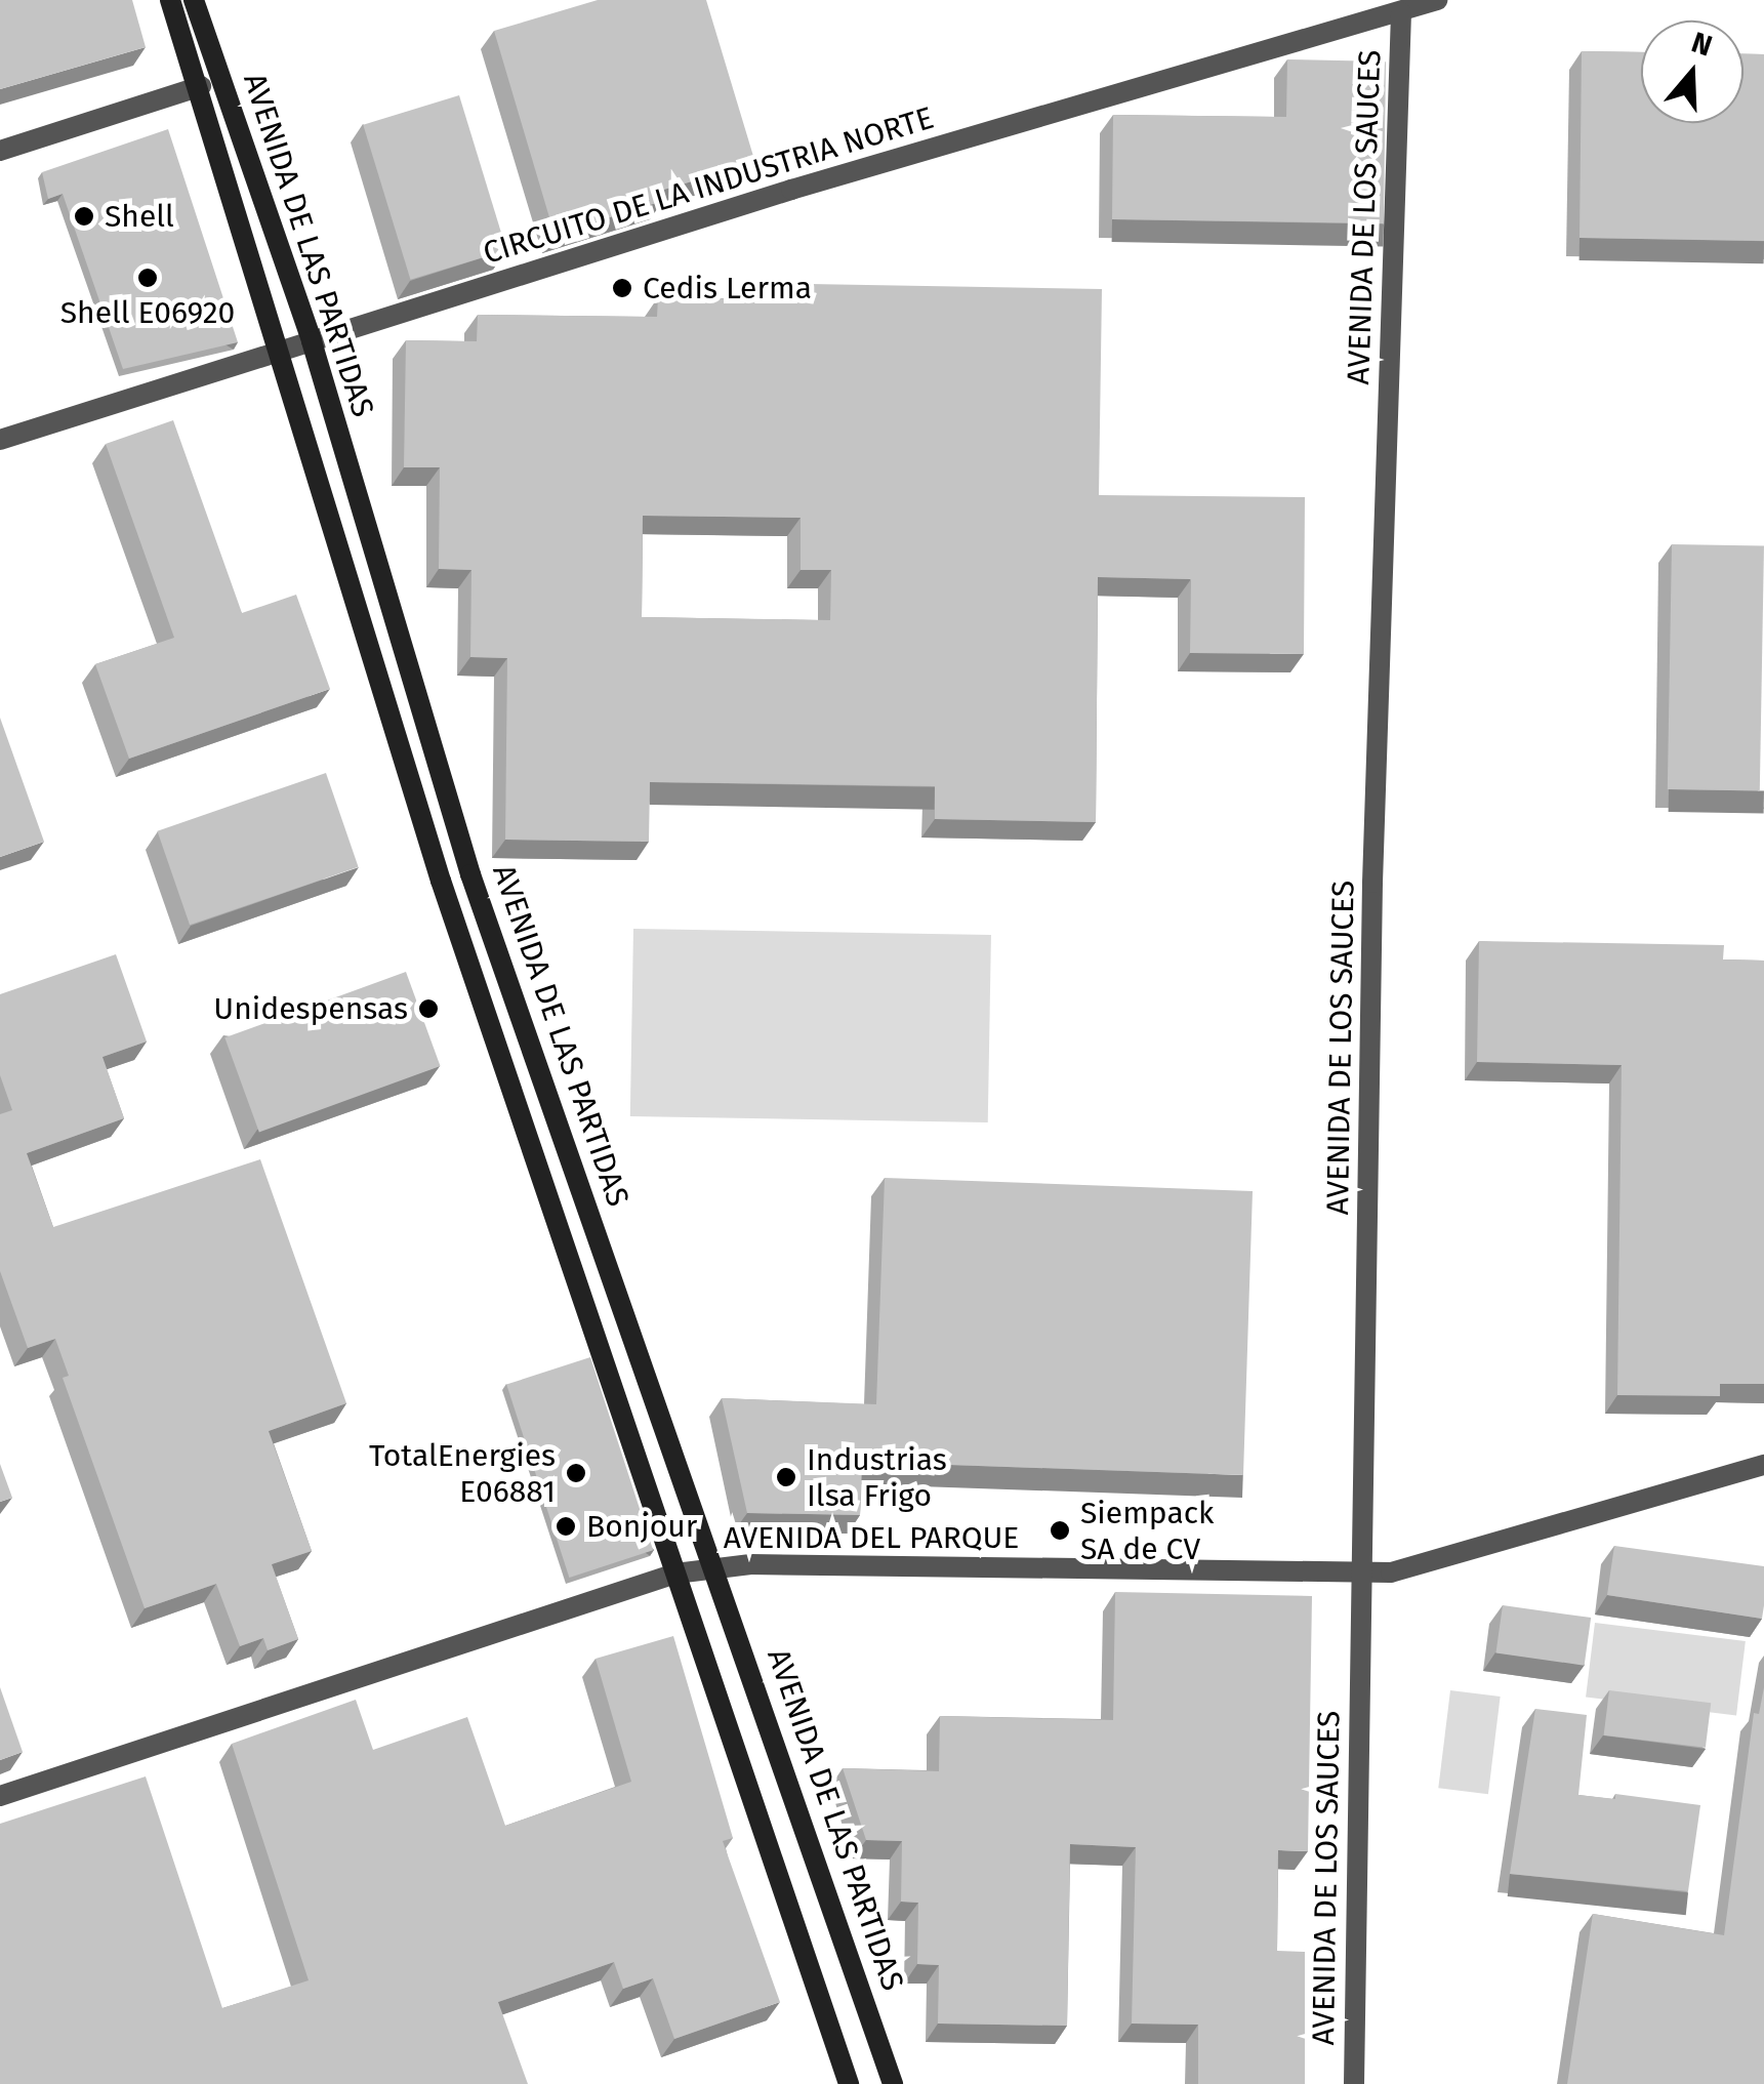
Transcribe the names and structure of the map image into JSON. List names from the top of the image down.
{
  "streets": {
    "main road": ["AVENIDA DE LAS PARTIDAS"],
    "street": ["CIRCUITO DE LA INDUSTRIA NORTE", "AVENIDA DE LOS SAUCES", "AVENIDA DEL PARQUE"]
  },
  "crossings": [
    ["CIRCUITO DE LA INDUSTRIA NORTE", "AVENIDA DE LOS SAUCES"],
    ["CIRCUITO DE LA INDUSTRIA NORTE", "AVENIDA DE LAS PARTIDAS"],
    ["AVENIDA DE LOS SAUCES", "AVENIDA DEL PARQUE"],
    ["AVENIDA DE LAS PARTIDAS", "AVENIDA DEL PARQUE"]
  ],
  "places": [
    "Shell",
    "Shell E06920",
    "Cedis Lerma",
    "Unidespensas",
    "TotalEnergies E06881",
    "Industrias Ilsa Frigo",
    "Bonjour",
    "Siempack SA de CV"
  ],
  "north": "top"
}
